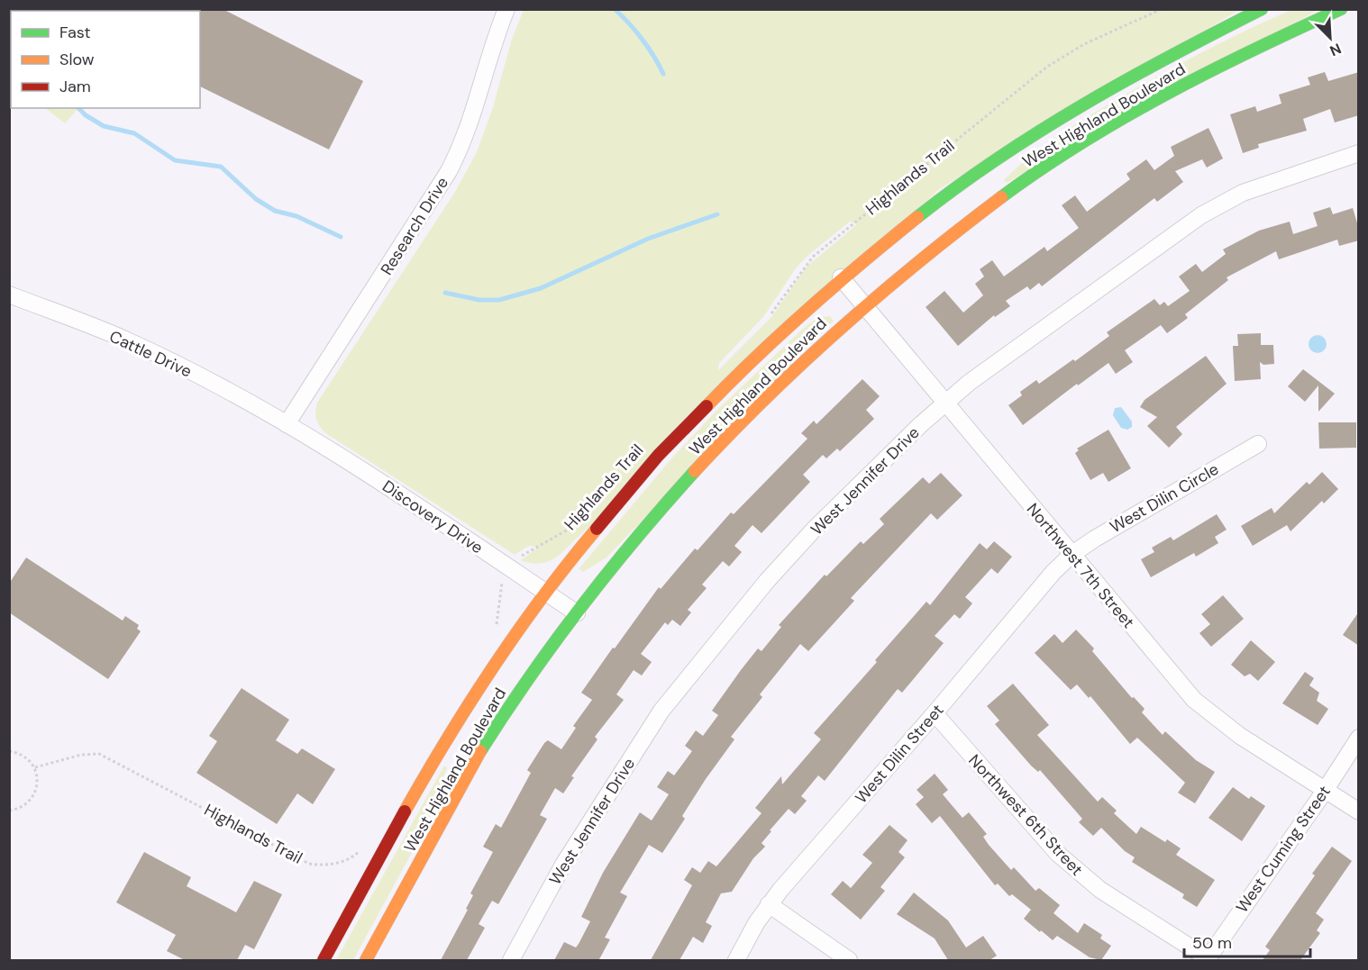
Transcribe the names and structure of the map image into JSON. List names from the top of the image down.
{
  "streets": {
    "main road": ["West Highland Boulevard"],
    "street": [
      "Research Drive",
      "Cattle Drive",
      "West Jennifer Drive",
      "West Dilin Circle",
      "Discovery Drive",
      "Northwest 7th Street",
      "West Dilin Street",
      "Northwest 6th Street",
      "West Cuming Street"
    ],
    "path": ["Highlands Trail"]
  },
  "crossings": [
    ["West Highland Boulevard", "Discovery Drive"],
    ["West Highland Boulevard", "Northwest 7th Street"],
    ["Highlands Trail", "Discovery Drive"],
    ["Research Drive", "Cattle Drive"],
    ["Research Drive", "Discovery Drive"],
    ["Cattle Drive", "Discovery Drive"],
    ["West Jennifer Drive", "Northwest 7th Street"],
    ["West Dilin Circle", "Northwest 7th Street"],
    ["West Dilin Circle", "West Dilin Street"],
    ["Northwest 7th Street", "West Dilin Street"],
    ["Northwest 7th Street", "West Cuming Street"],
    ["West Dilin Street", "Northwest 6th Street"],
    ["Northwest 6th Street", "West Cuming Street"]
  ],
  "legend": ["Fast", "Slow", "Jam"],
  "scale_bar": "50 m",
  "north": "bottom right"
}
